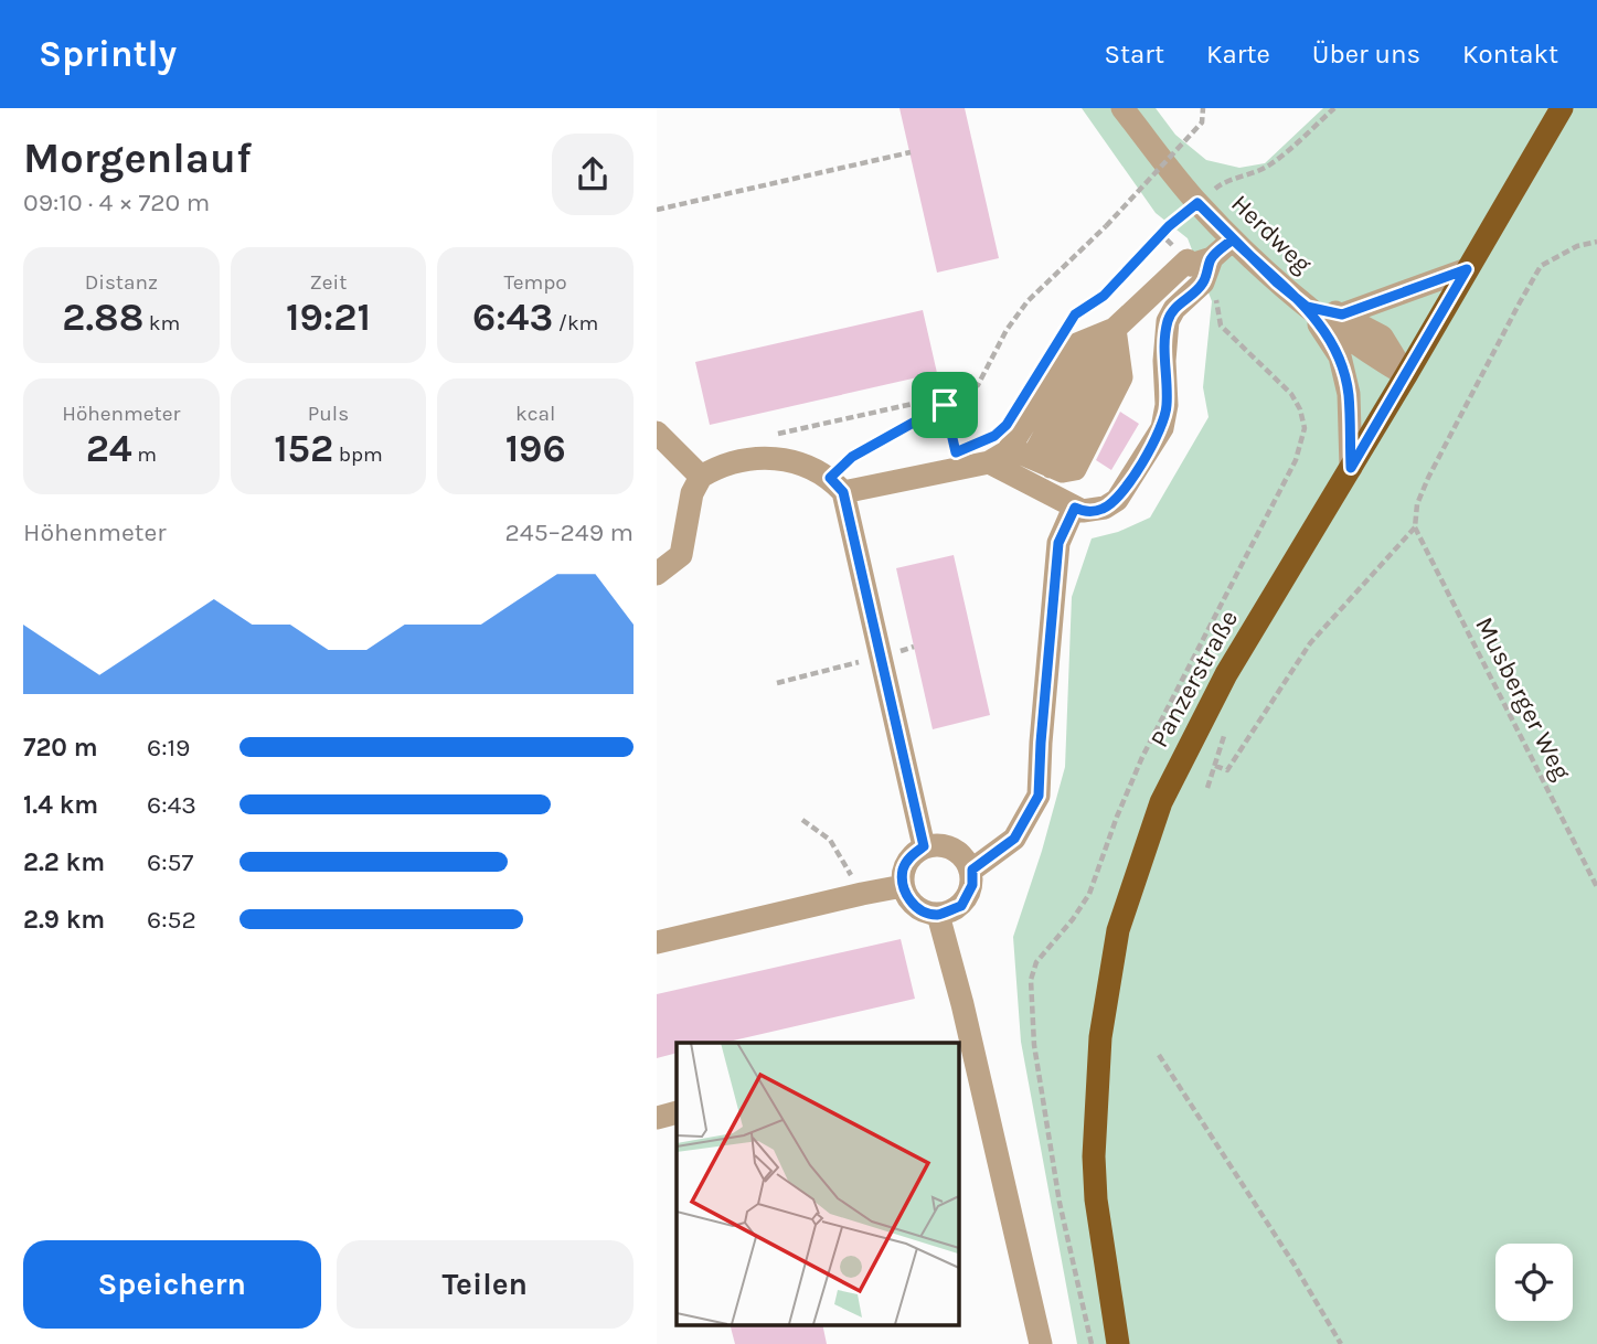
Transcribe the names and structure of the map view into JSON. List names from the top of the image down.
{
  "streets": {
    "main road": ["Panzerstraße"],
    "street": ["Herdweg"],
    "path": ["Musberger Weg"]
  },
  "crossings": [
    ["Herdweg", "Panzerstraße"]
  ],
  "page": {
    "header": "Sprintly",
    "nav": [
      "Start",
      "Karte",
      "Über uns",
      "Kontakt"
    ],
    "heading": ["Morgenlauf", "09:10 · 4 × 720 m"],
    "stats": [
      ["Distanz", "2.88 km"],
      ["Zeit", "19:21"],
      ["Tempo", "6:43 /km"],
      ["Höhenmeter", "24 m"],
      ["Puls", "152 bpm"],
      ["kcal", "196"]
    ],
    "chart": ["Höhenmeter", "245–249 m"],
    "list": [
      {
        "name": "720 m",
        "note": "6:19"
      },
      {
        "name": "1.4 km",
        "note": "6:43"
      },
      {
        "name": "2.2 km",
        "note": "6:57"
      },
      {
        "name": "2.9 km",
        "note": "6:52"
      }
    ],
    "buttons": ["Speichern", "Teilen"]
  }
}
